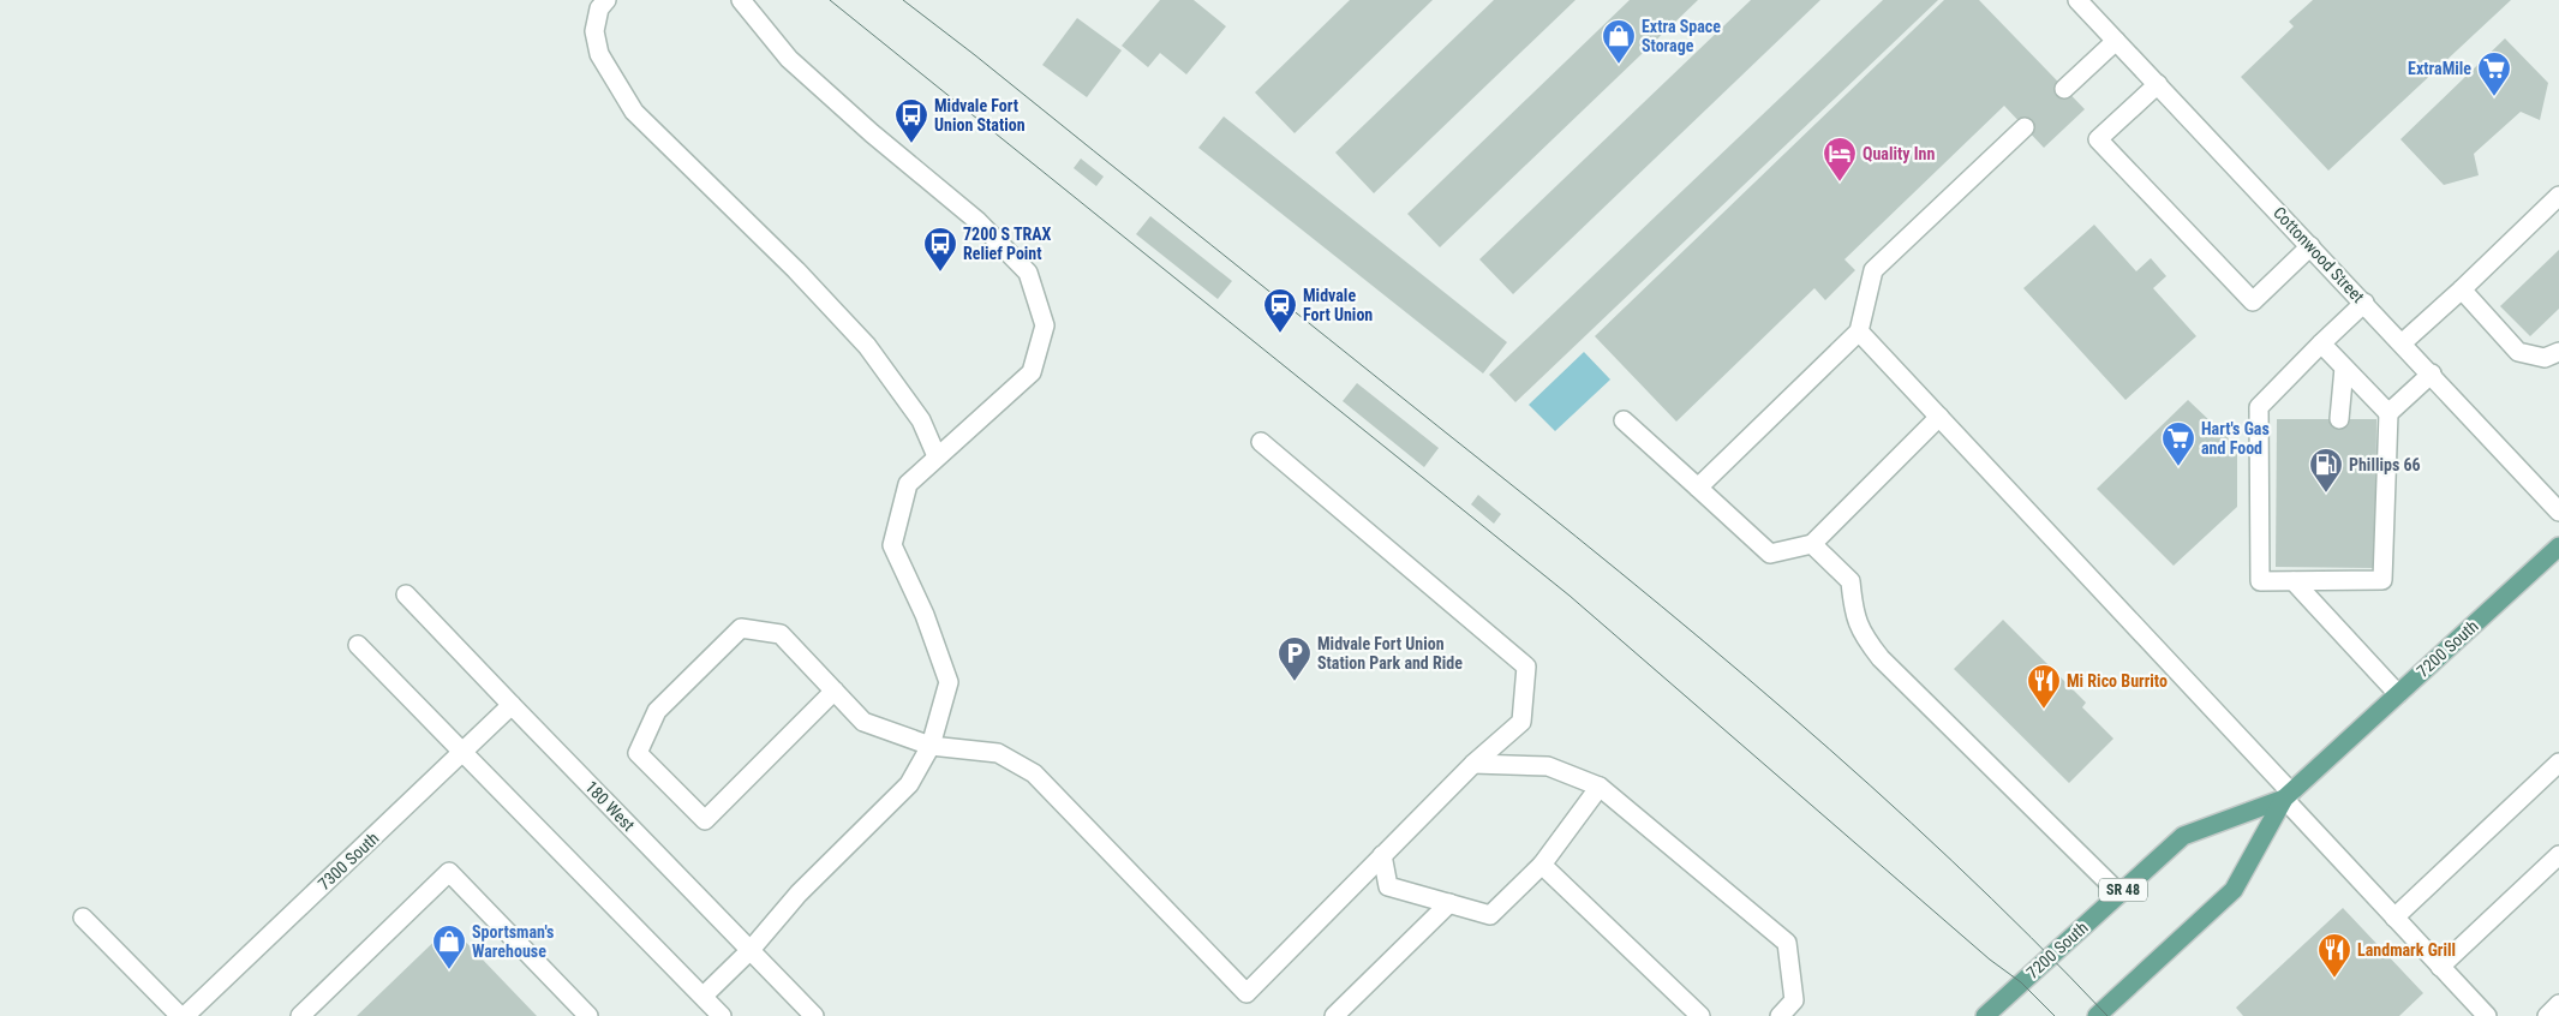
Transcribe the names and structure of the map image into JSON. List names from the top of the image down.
{
  "streets": {
    "main road": ["7200 South", "SR 48"],
    "street": ["Cottonwood Street", "180 West", "7300 South"]
  },
  "crossings": [
    ["180 West", "7300 South"]
  ],
  "places": {
    "shop": ["Extra Space Storage", "Sportsman's Warehouse"],
    "supermarket": ["ExtraMile", "Hart's Gas and Food"],
    "bus stop": ["Midvale Fort Union Station", "7200 S TRAX Relief Point"],
    "hotel": ["Quality Inn"],
    "station": ["Midvale Fort Union"],
    "fuel station": ["Phillips 66"],
    "parking": ["Midvale Fort Union Station Park and Ride"],
    "restaurant": ["Mi Rico Burrito", "Landmark Grill"]
  }
}
